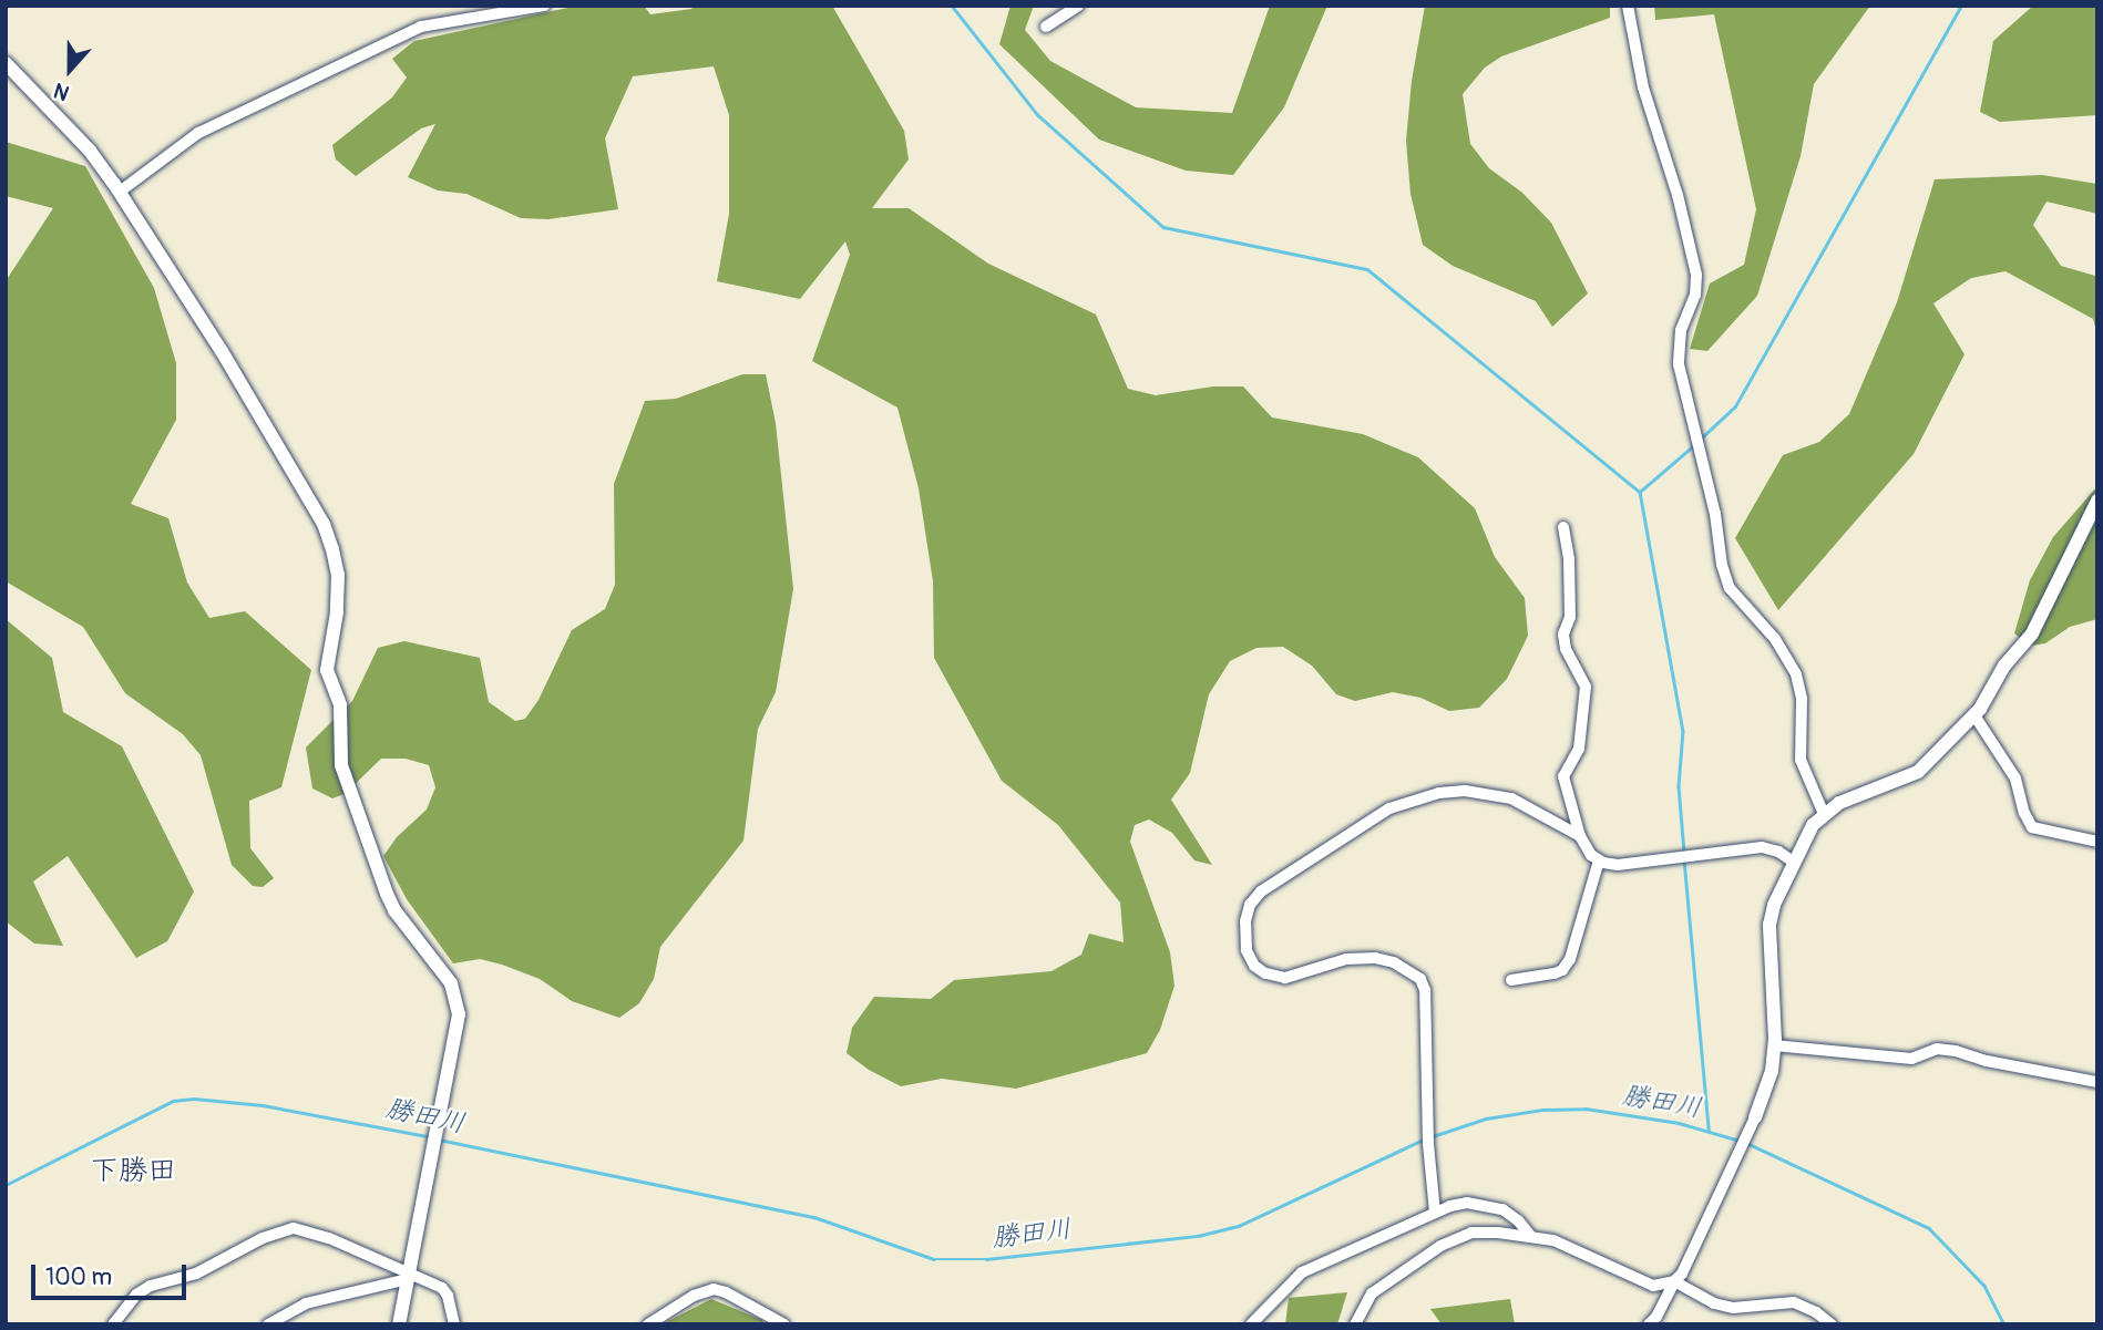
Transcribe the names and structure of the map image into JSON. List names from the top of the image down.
{
  "districts": ["下勝田"],
  "water": ["勝田川"],
  "scale_bar": "100 m",
  "north": "bottom"
}
